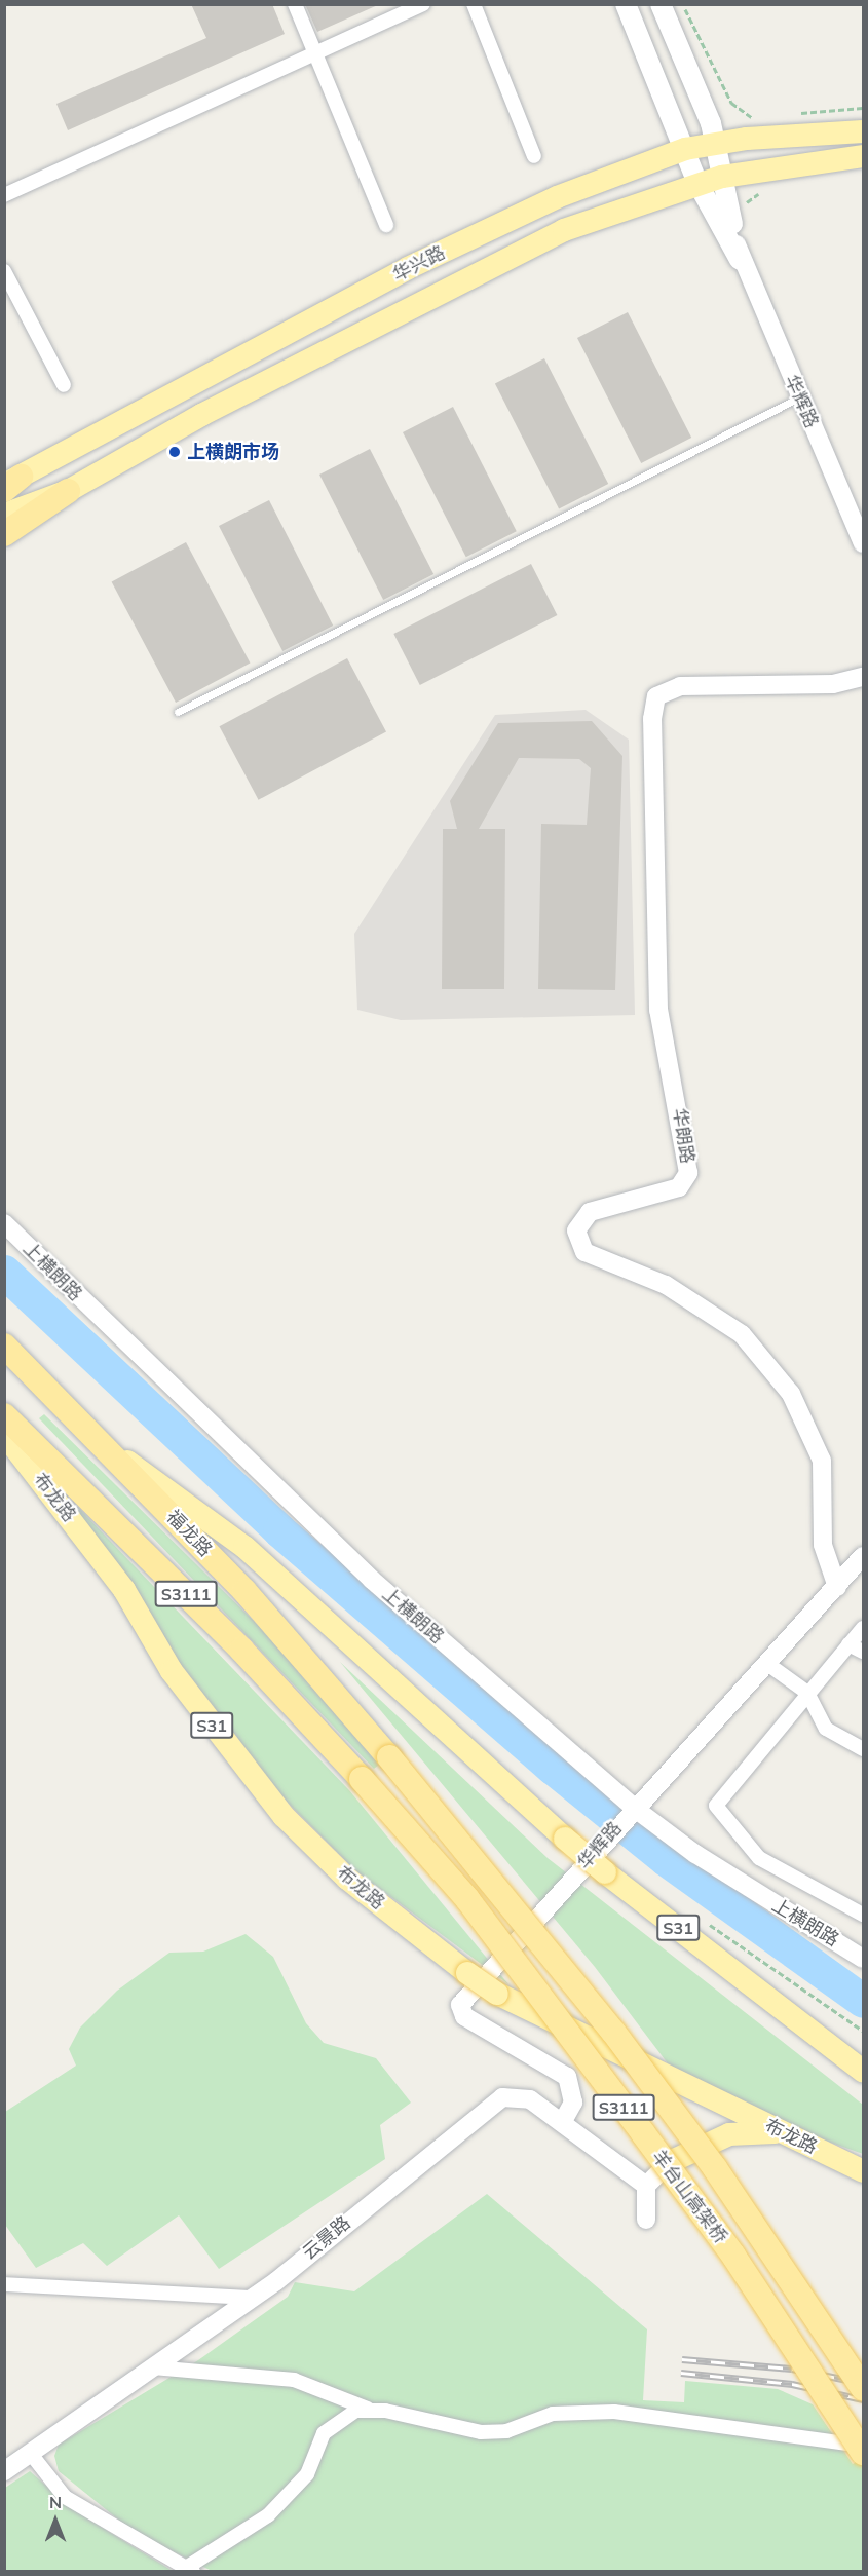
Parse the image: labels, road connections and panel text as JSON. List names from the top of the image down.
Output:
{
  "streets": {
    "highway": [
      "福龙路",
      "S3111",
      "S31",
      "羊台山高架桥"
    ],
    "main road": ["华兴路", "华辉路", "布龙路"],
    "street": ["华朗路", "上横朗路", "云景路"]
  },
  "crossings": [
    ["华兴路", "华辉路"],
    ["华辉路", "华朗路"],
    ["华辉路", "上横朗路"],
    ["华辉路", "云景路"],
    ["福龙路", "S31"],
    ["福龙路", "羊台山高架桥"]
  ],
  "places": ["上横朗市场"],
  "north": "top"
}
